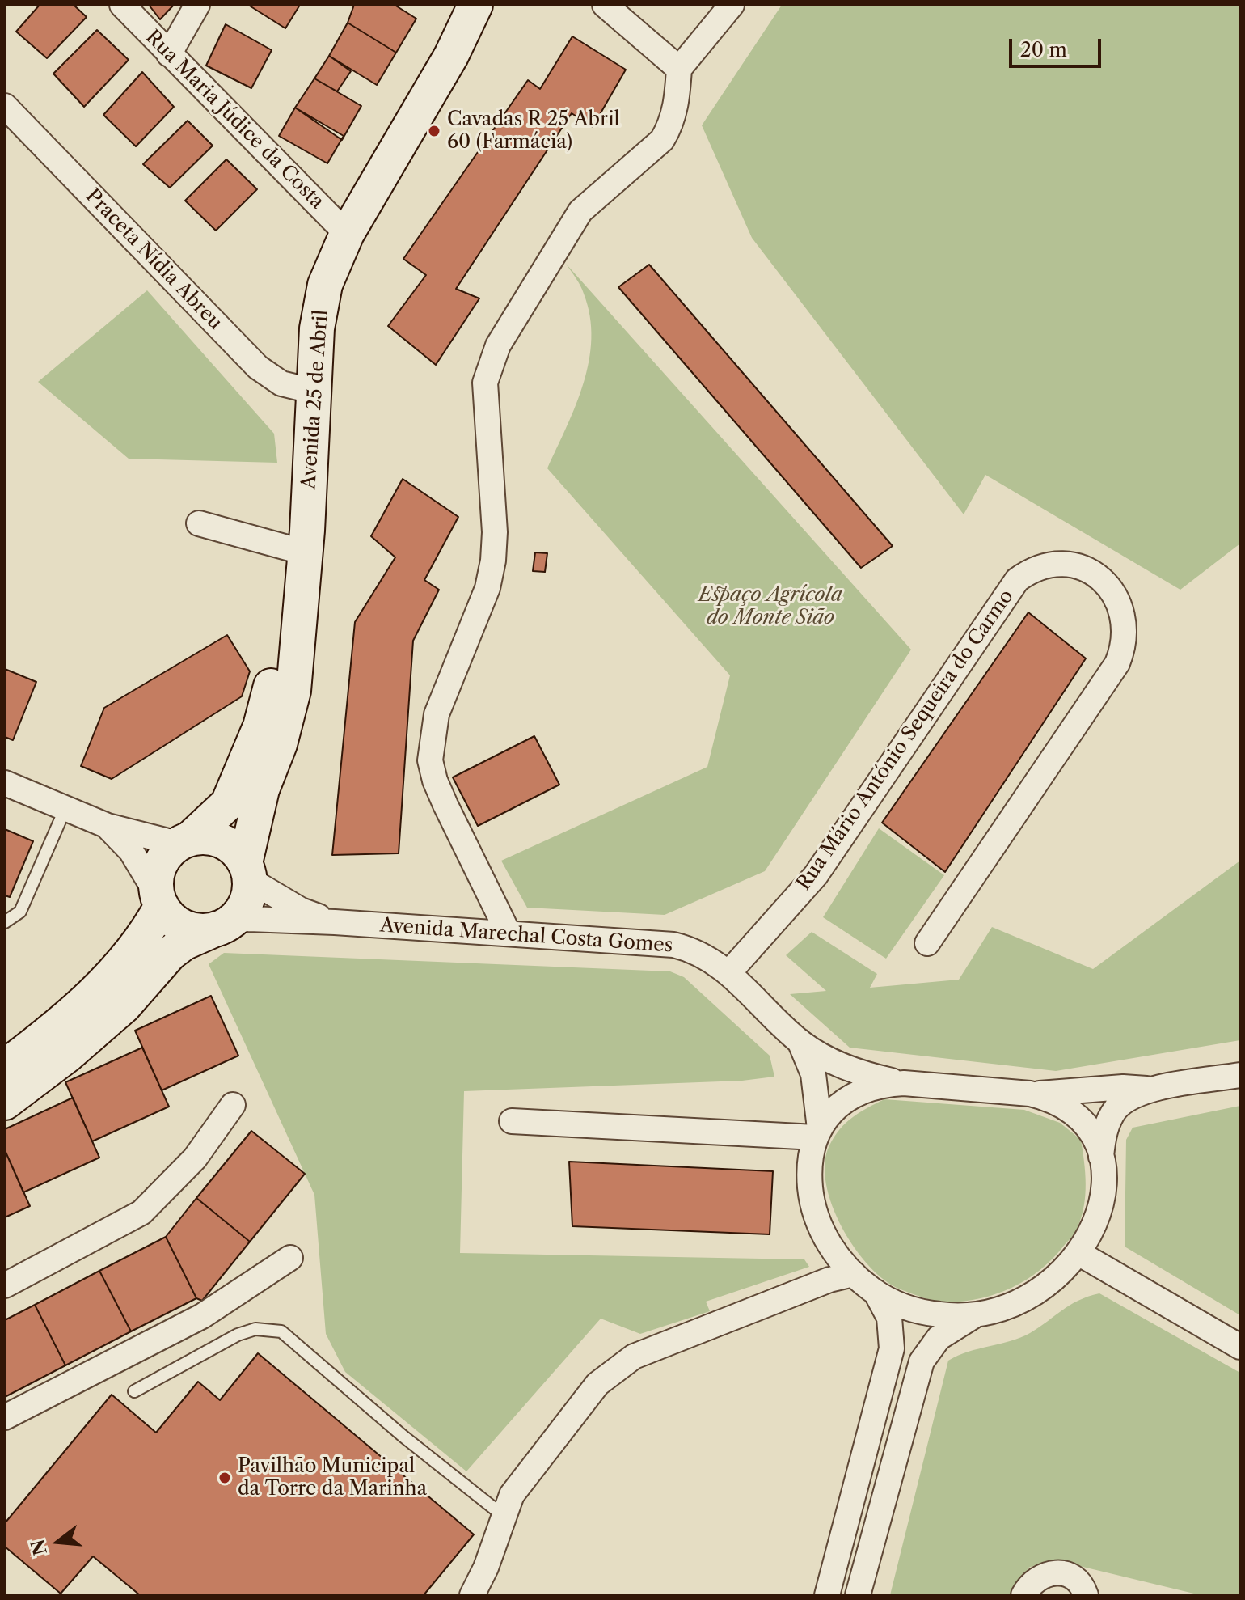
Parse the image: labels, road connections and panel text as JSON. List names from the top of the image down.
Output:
{
  "streets": {
    "main road": ["Avenida 25 de Abril"],
    "street": [
      "Rua Maria Júdice da Costa",
      "Praceta Nídia Abreu",
      "Rua Mário António Sequeira do Carmo",
      "Avenida Marechal Costa Gomes"
    ]
  },
  "crossings": [
    ["Rua Maria Júdice da Costa", "Avenida 25 de Abril"],
    ["Praceta Nídia Abreu", "Avenida 25 de Abril"],
    ["Avenida 25 de Abril", "Avenida Marechal Costa Gomes"],
    ["Rua Mário António Sequeira do Carmo", "Avenida Marechal Costa Gomes"]
  ],
  "parks": ["Espaço Agrícola do Monte Sião"],
  "places": ["Cavadas R 25 Abril 60 (Farmácia)", "Pavilhão Municipal da Torre da Marinha"],
  "scale_bar": "20 m",
  "north": "left"
}
